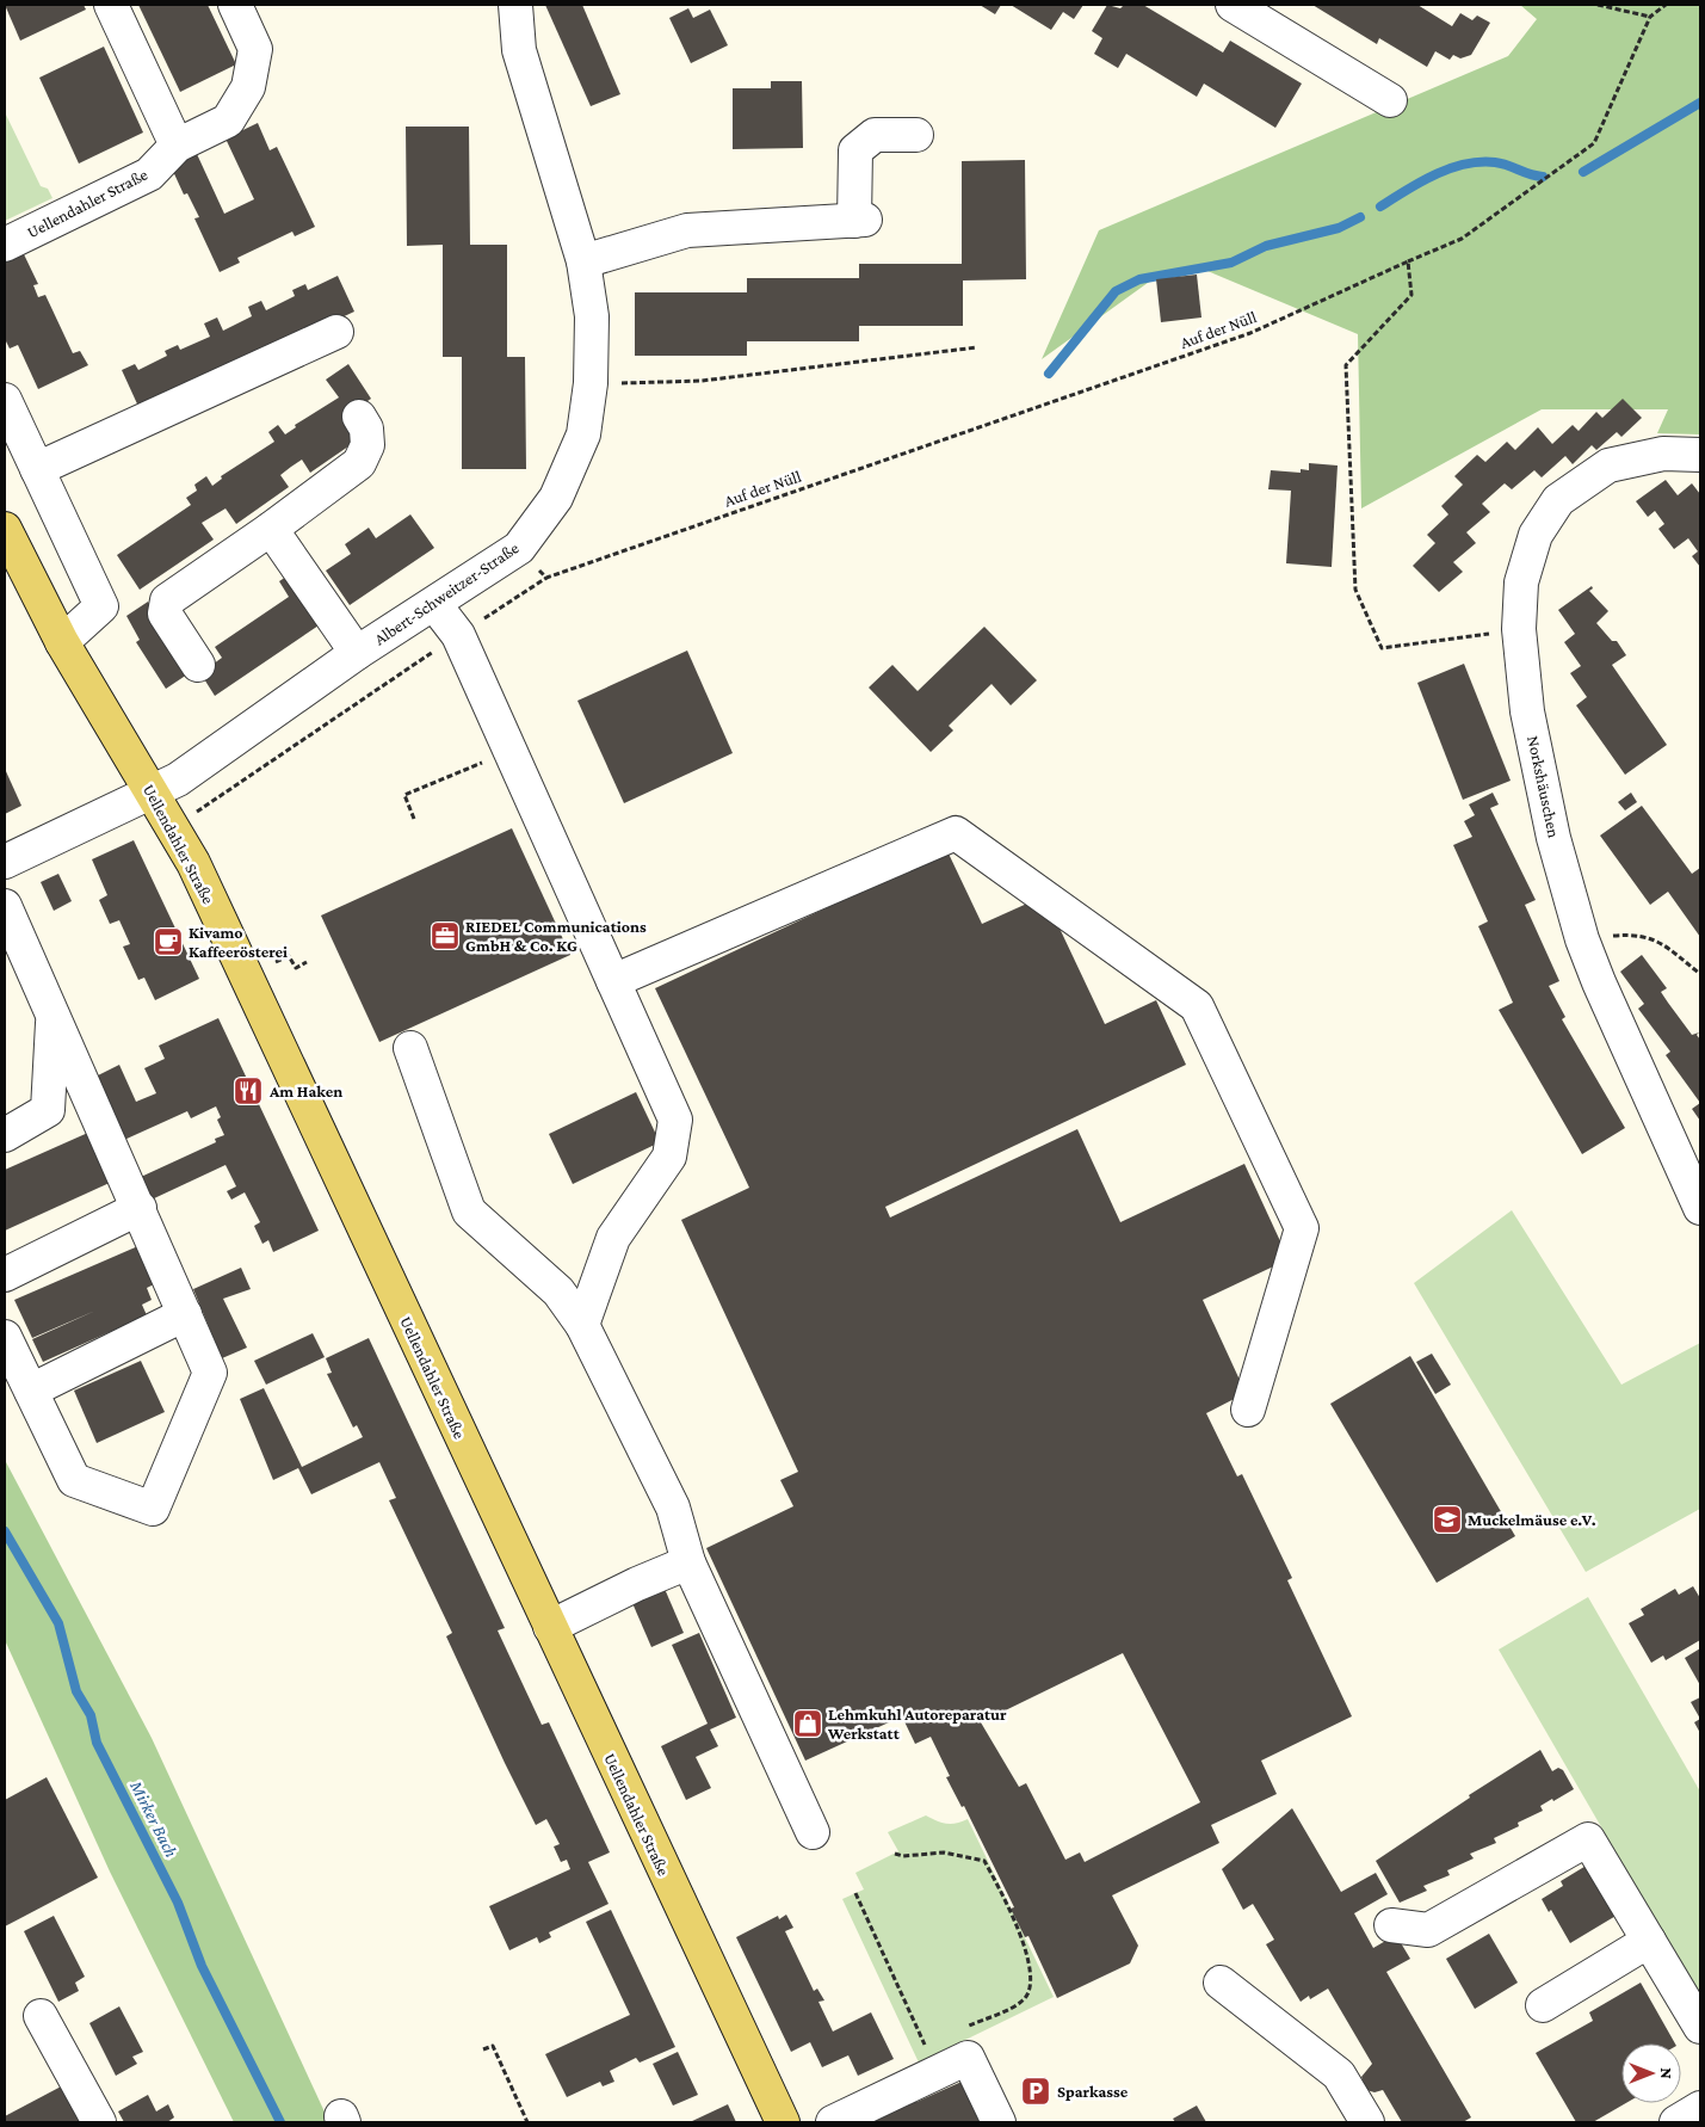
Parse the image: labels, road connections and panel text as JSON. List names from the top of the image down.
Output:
{
  "streets": {
    "main road": ["Uellendahler Straße"],
    "street": ["Albert-Schweitzer-Straße", "Norkshäuschen"],
    "path": ["Auf der Nüll"]
  },
  "crossings": [
    ["Uellendahler Straße", "Auf der Nüll"],
    ["Uellendahler Straße", "Albert-Schweitzer-Straße"]
  ],
  "water": ["Mirker Bach"],
  "places": {
    "office": ["RIEDEL Communications GmbH & Co. KG"],
    "cafe": ["Kivamo Kaffeerösterei"],
    "restaurant": ["Am Haken"],
    "school or university": ["Muckelmäuse e.V."],
    "shop": ["Lehmkuhl Autoreparatur Werkstatt"],
    "parking": ["Sparkasse"]
  },
  "north": "right"
}
